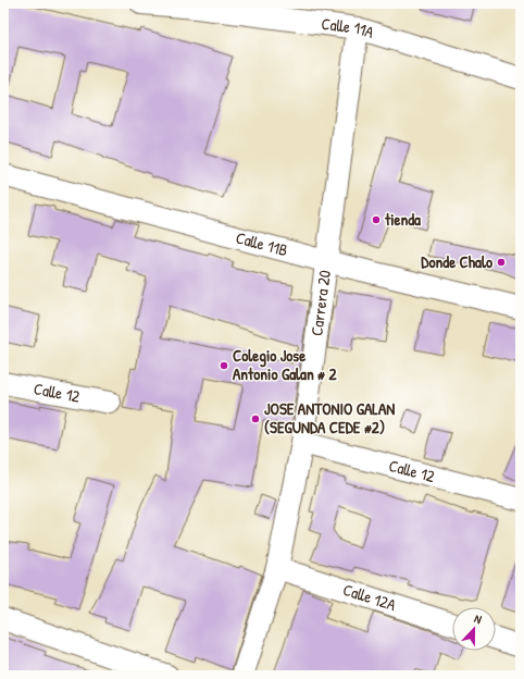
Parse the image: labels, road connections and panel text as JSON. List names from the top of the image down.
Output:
{
  "streets": {
    "street": [
      "Calle 11A",
      "Calle 11B",
      "Carrera 20",
      "Calle 12",
      "Calle 12A"
    ]
  },
  "crossings": [
    ["Calle 11A", "Carrera 20"],
    ["Calle 11B", "Carrera 20"],
    ["Carrera 20", "Calle 12"],
    ["Carrera 20", "Calle 12A"]
  ],
  "places": [
    "tienda",
    "Donde Chalo",
    "Colegio Jose Antonio Galan # 2",
    "JOSE ANTONIO GALAN (SEGUNDA CEDE #2)"
  ],
  "north": "top"
}
